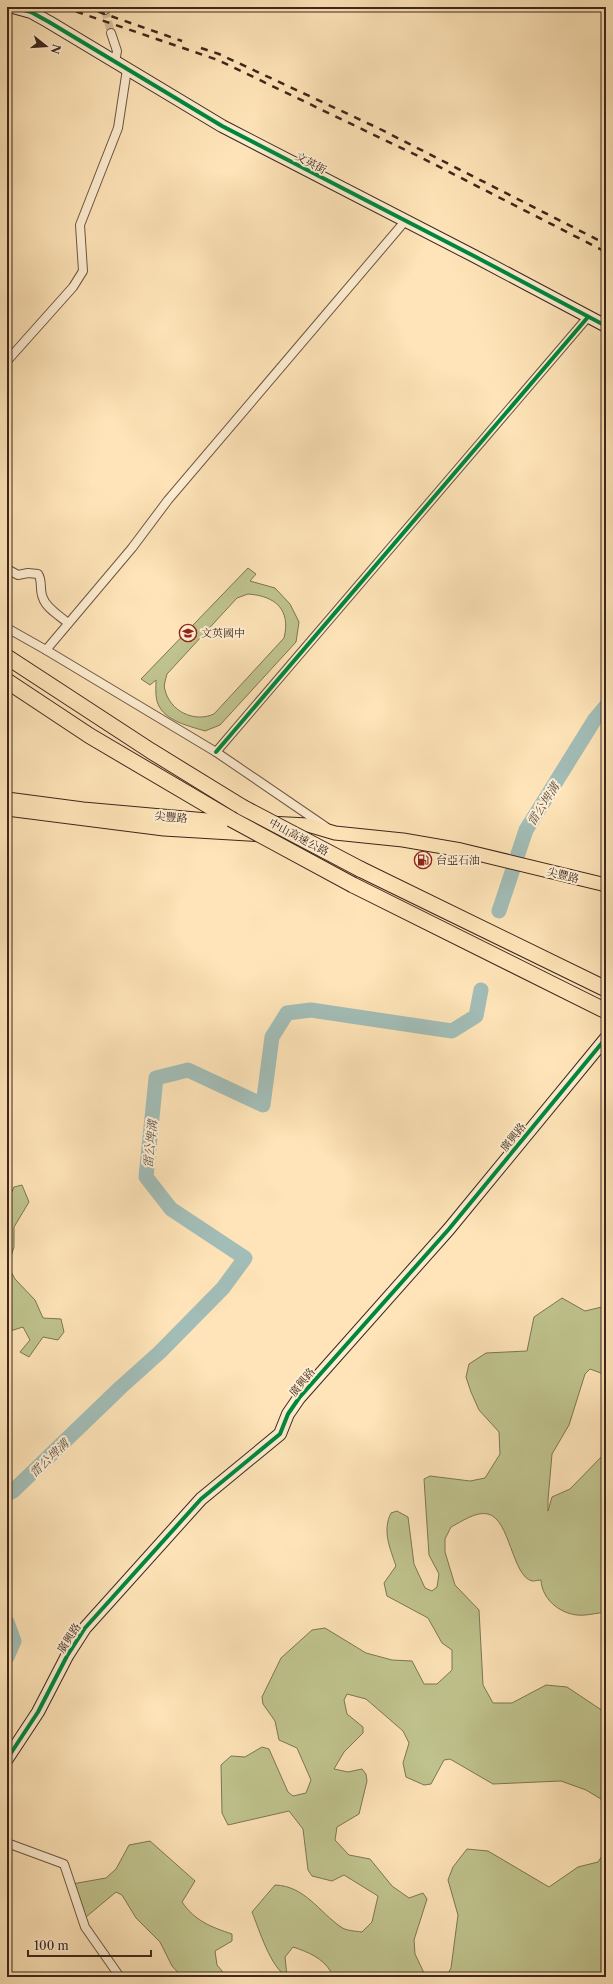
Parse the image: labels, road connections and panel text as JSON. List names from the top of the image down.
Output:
{
  "streets": {
    "highway": ["中山高速公路"],
    "main road": ["尖豐路"],
    "street": ["文英街", "廣興路"]
  },
  "water": ["雷公埤溝"],
  "places": {
    "school or university": ["文英國中"],
    "fuel station": ["台亞石油"]
  },
  "scale_bar": "100 m",
  "north": "right"
}
